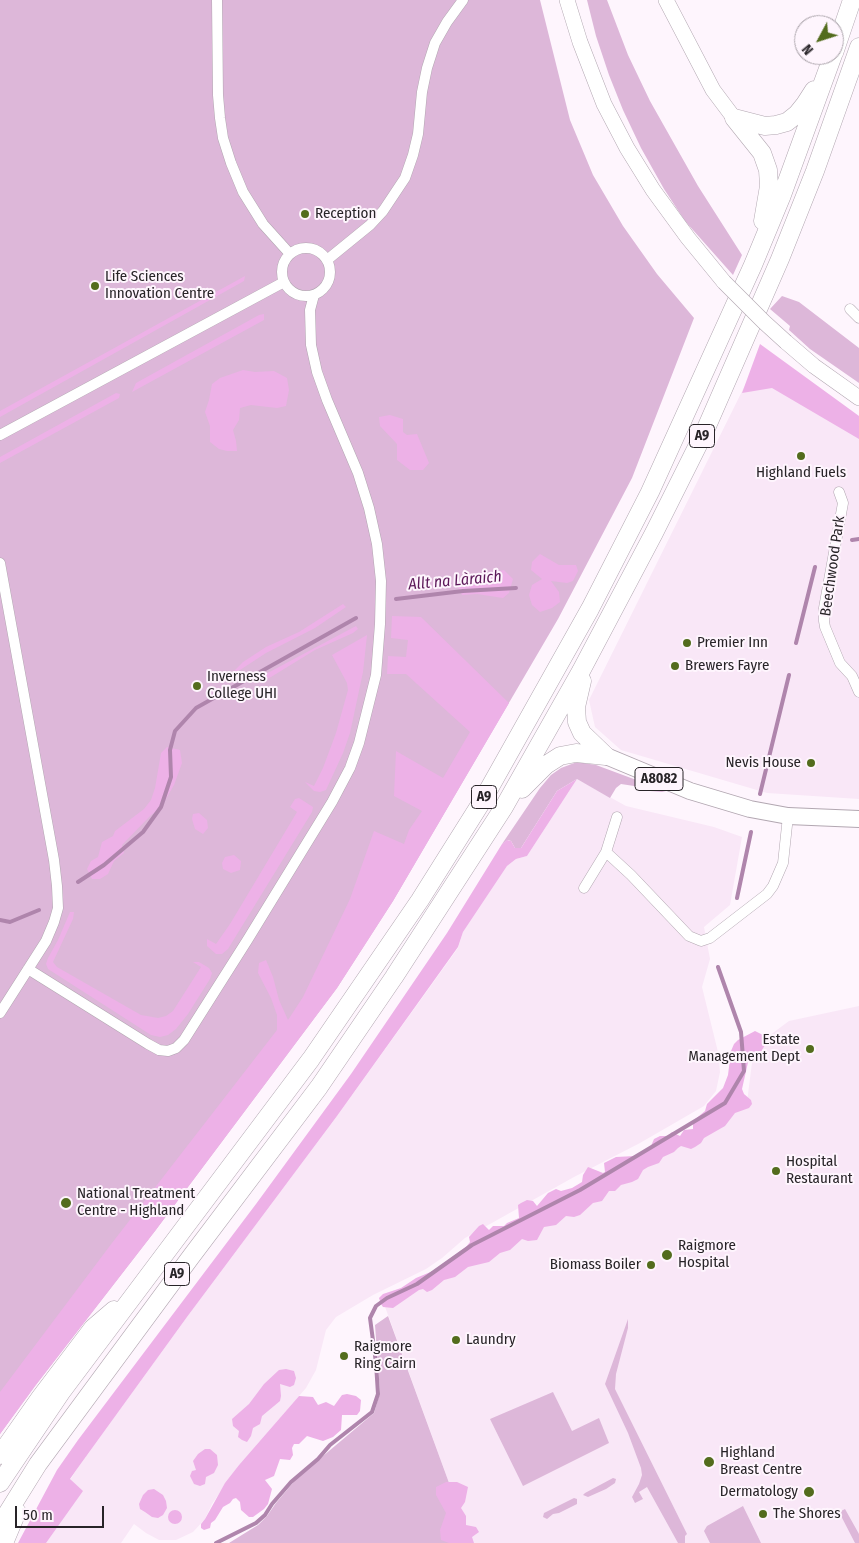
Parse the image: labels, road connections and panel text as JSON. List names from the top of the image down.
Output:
{
  "streets": {
    "highway": ["A9"],
    "main road": ["A8082"],
    "street": ["Beechwood Park"]
  },
  "crossings": [
    ["A9", "A8082"]
  ],
  "water": ["Allt na Làraich"],
  "places": [
    "Reception",
    "Life Sciences Innovation Centre",
    "Highland Fuels",
    "Premier Inn",
    "Brewers Fayre",
    "Inverness College UHI",
    "Nevis House",
    "Estate Management Dept",
    "Hospital Restaurant",
    "National Treatment Centre - Highland",
    "Raigmore Hospital",
    "Biomass Boiler",
    "Laundry",
    "Raigmore Ring Cairn",
    "Highland Breast Centre",
    "Dermatology",
    "The Shores"
  ],
  "scale_bar": "50 m",
  "north": "bottom left"
}
